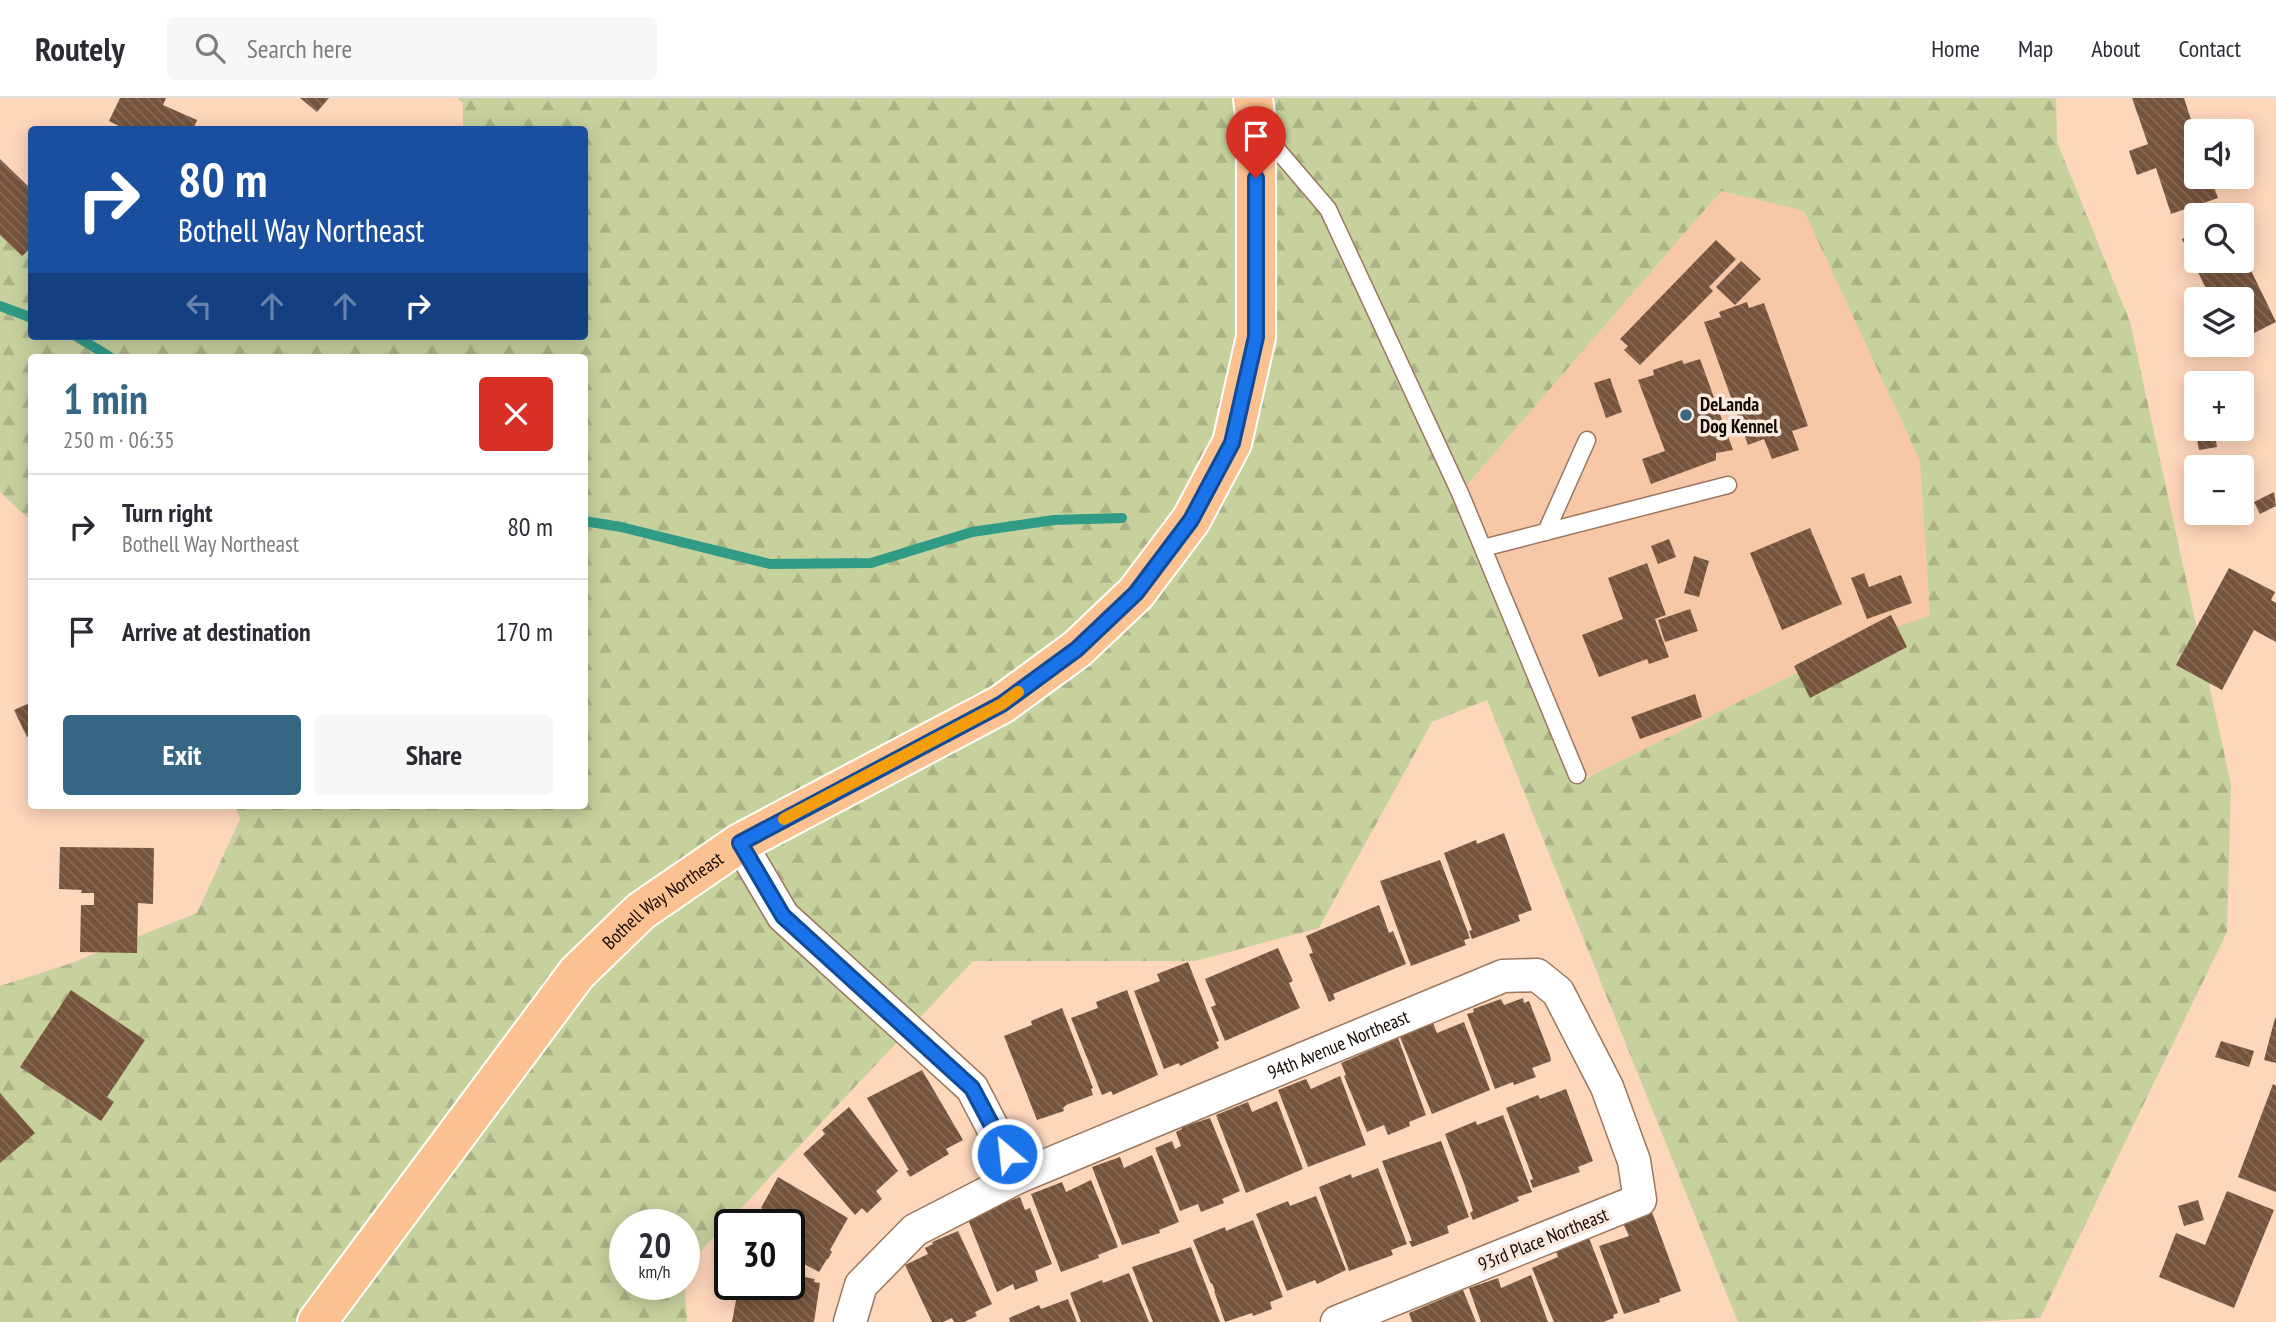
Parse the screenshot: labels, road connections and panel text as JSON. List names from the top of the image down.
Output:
{
  "streets": {
    "main road": ["Bothell Way Northeast"],
    "street": ["94th Avenue Northeast", "93rd Place Northeast"]
  },
  "crossings": [
    ["94th Avenue Northeast", "93rd Place Northeast"]
  ],
  "places": ["DeLanda Dog Kennel"],
  "page": {
    "header": "Routely",
    "search": "Search here",
    "nav": [
      "Home",
      "Map",
      "About",
      "Contact"
    ],
    "map_buttons": ["+", "−"],
    "turn": ["80 m", "Bothell Way Northeast"],
    "heading": ["1 min", "250 m · 06:35"],
    "list": [
      {
        "name": "Turn right",
        "note": "Bothell Way Northeast",
        "value": "80 m"
      },
      {
        "name": "Arrive at destination",
        "value": "170 m"
      }
    ],
    "buttons": ["Exit", "Share"],
    "speed": "20 km/h",
    "limit": "30"
  }
}
